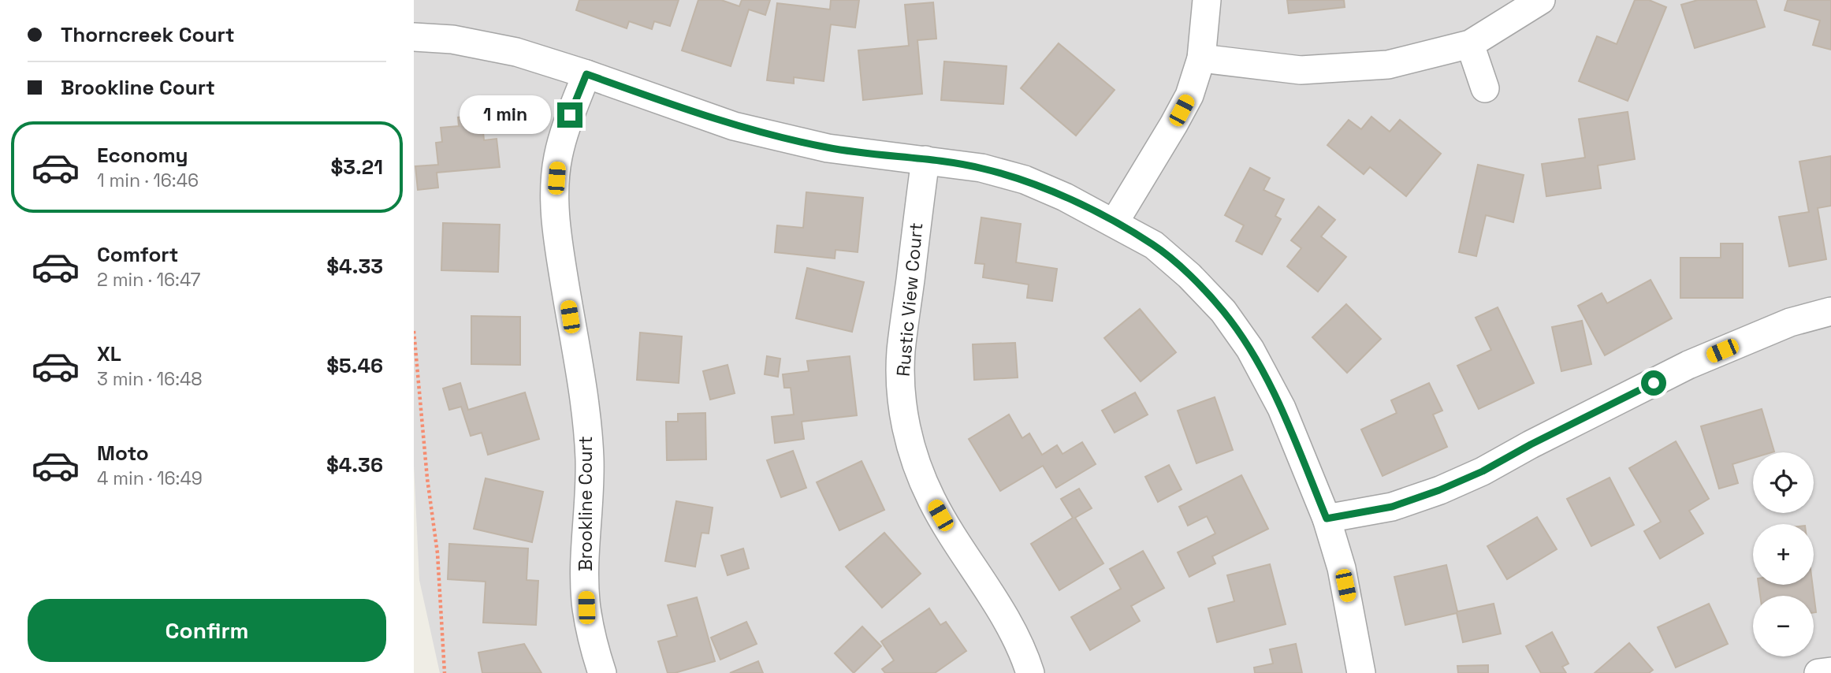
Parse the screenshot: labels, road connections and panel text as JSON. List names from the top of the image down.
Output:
{
  "streets": {
    "street": ["Rustic View Court", "Brookline Court"]
  },
  "page": {
    "banner": ["Thorncreek Court", "Brookline Court"],
    "bubble": "1 min",
    "list": [
      {
        "name": "Economy",
        "note": "1 min · 16:46",
        "value": "$3.21"
      },
      {
        "name": "Comfort",
        "note": "2 min · 16:47",
        "value": "$4.33"
      },
      {
        "name": "XL",
        "note": "3 min · 16:48",
        "value": "$5.46"
      },
      {
        "name": "Moto",
        "note": "4 min · 16:49",
        "value": "$4.36"
      }
    ],
    "map_buttons": ["+", "−"],
    "buttons": "Confirm"
  }
}
